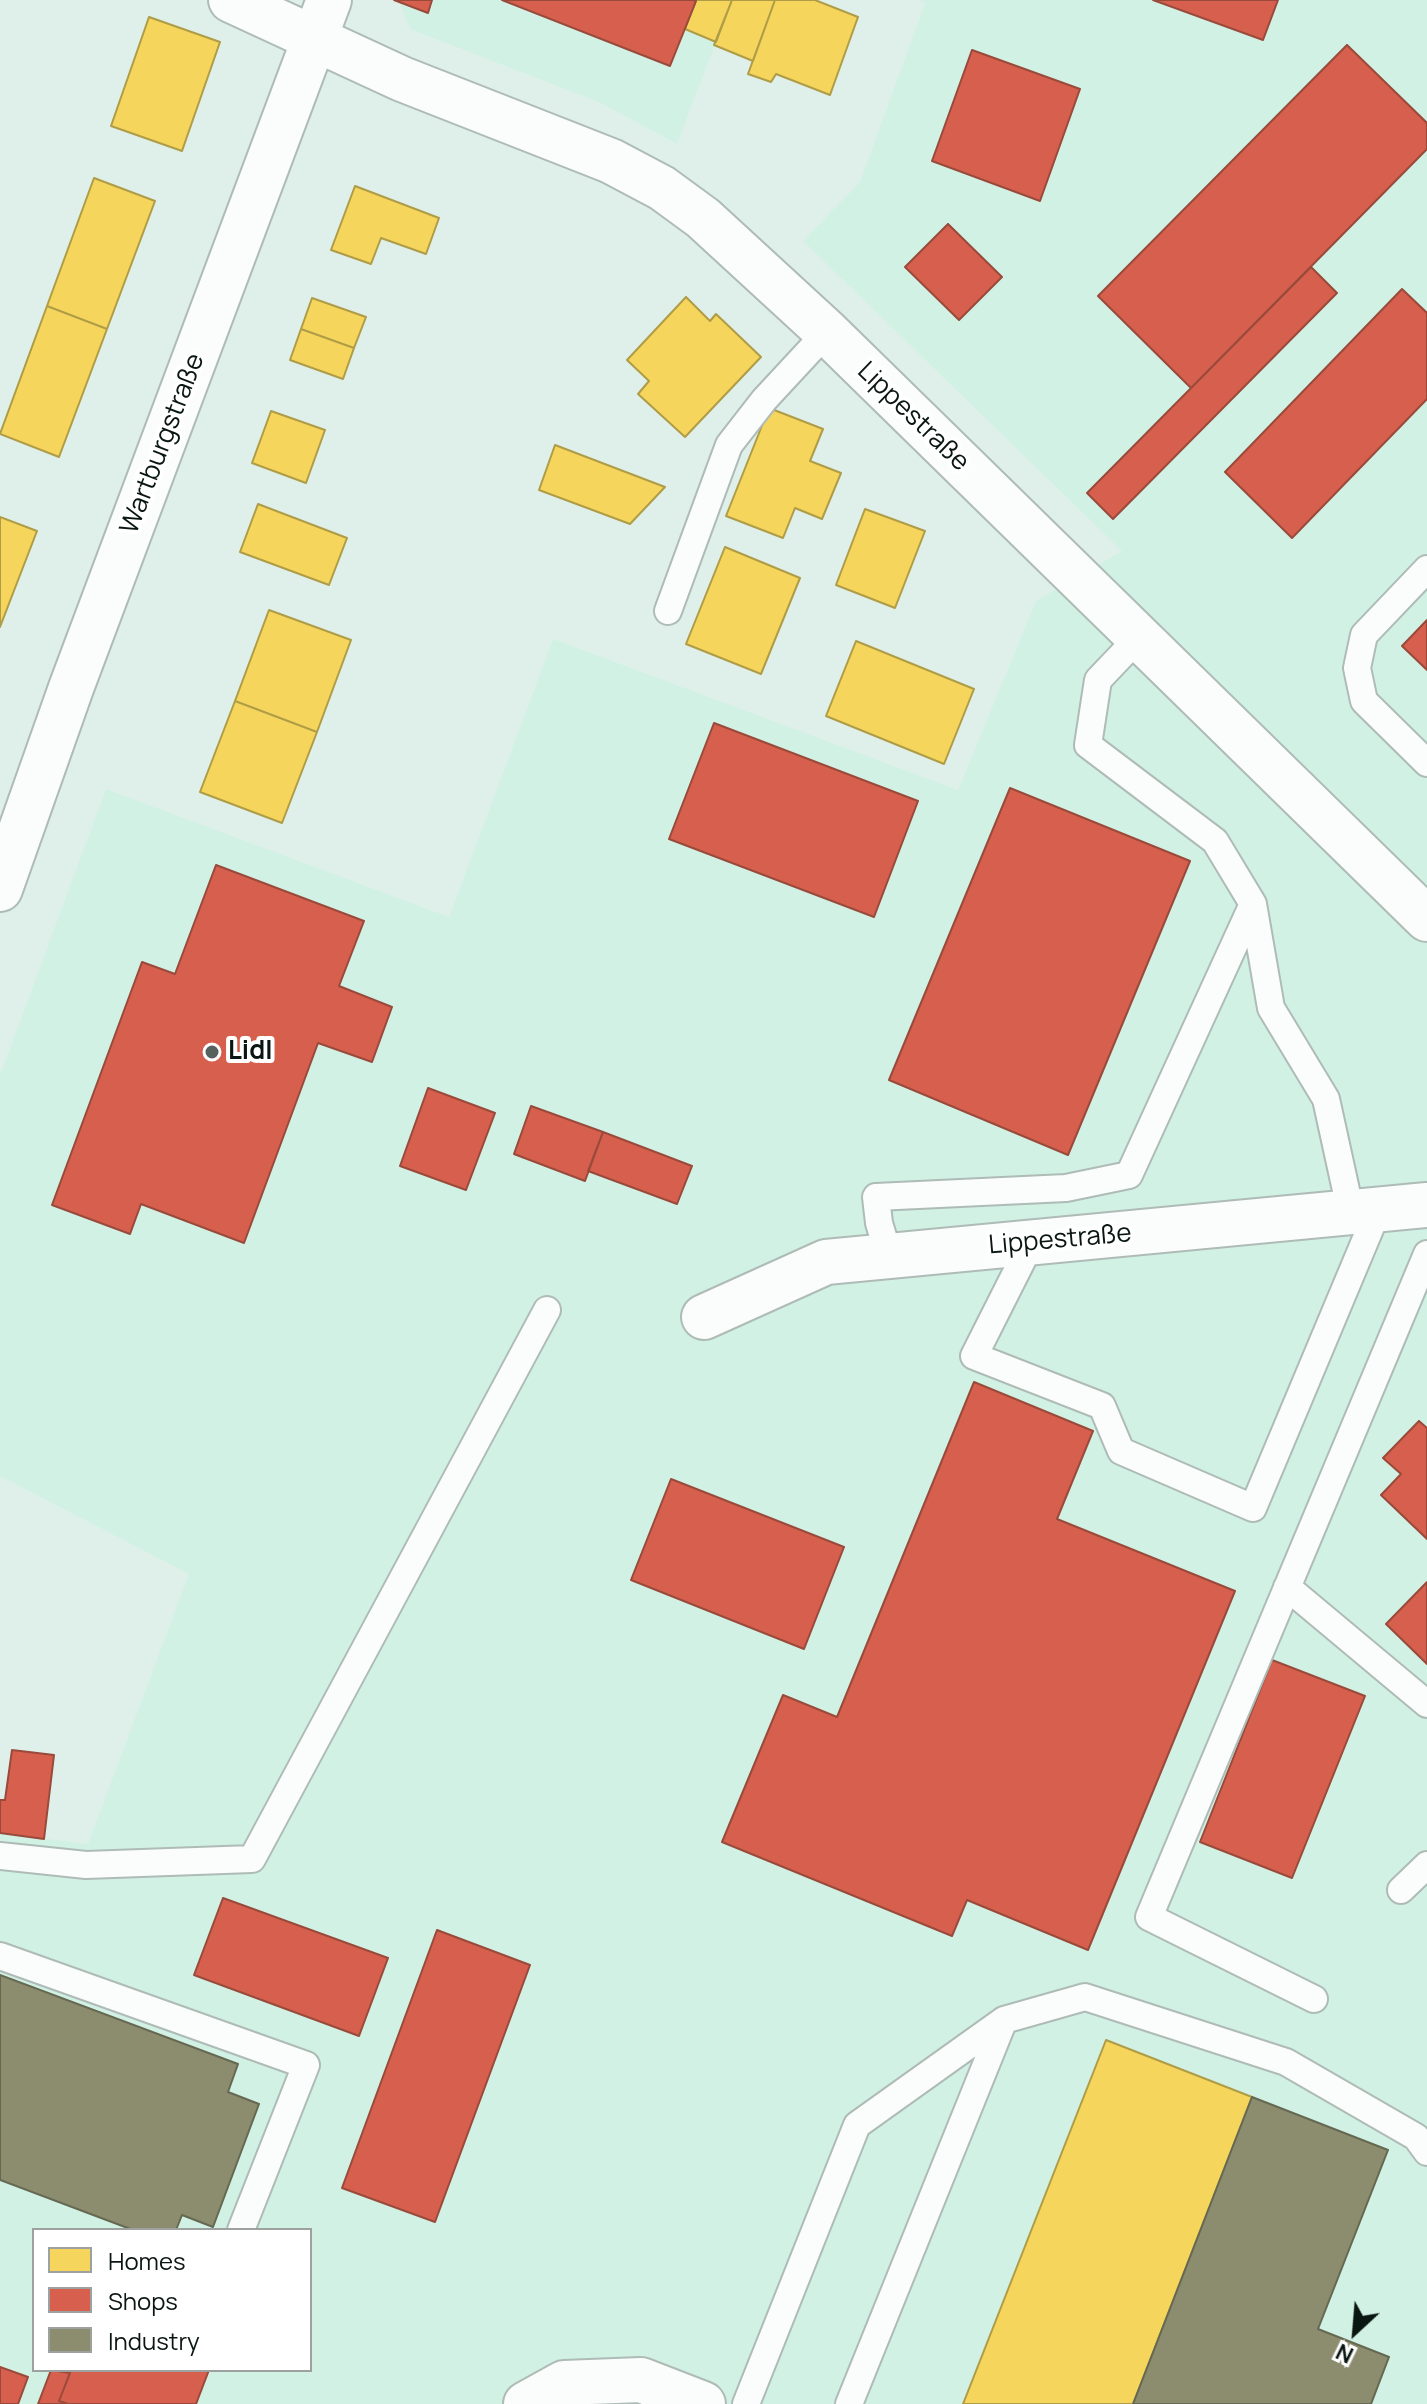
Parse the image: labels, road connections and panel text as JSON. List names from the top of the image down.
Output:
{
  "streets": {
    "street": ["Lippestraße", "Wartburgstraße"]
  },
  "crossings": [
    ["Lippestraße", "Wartburgstraße"]
  ],
  "places": ["Lidl"],
  "legend": ["Homes", "Shops", "Industry"],
  "north": "bottom left"
}
